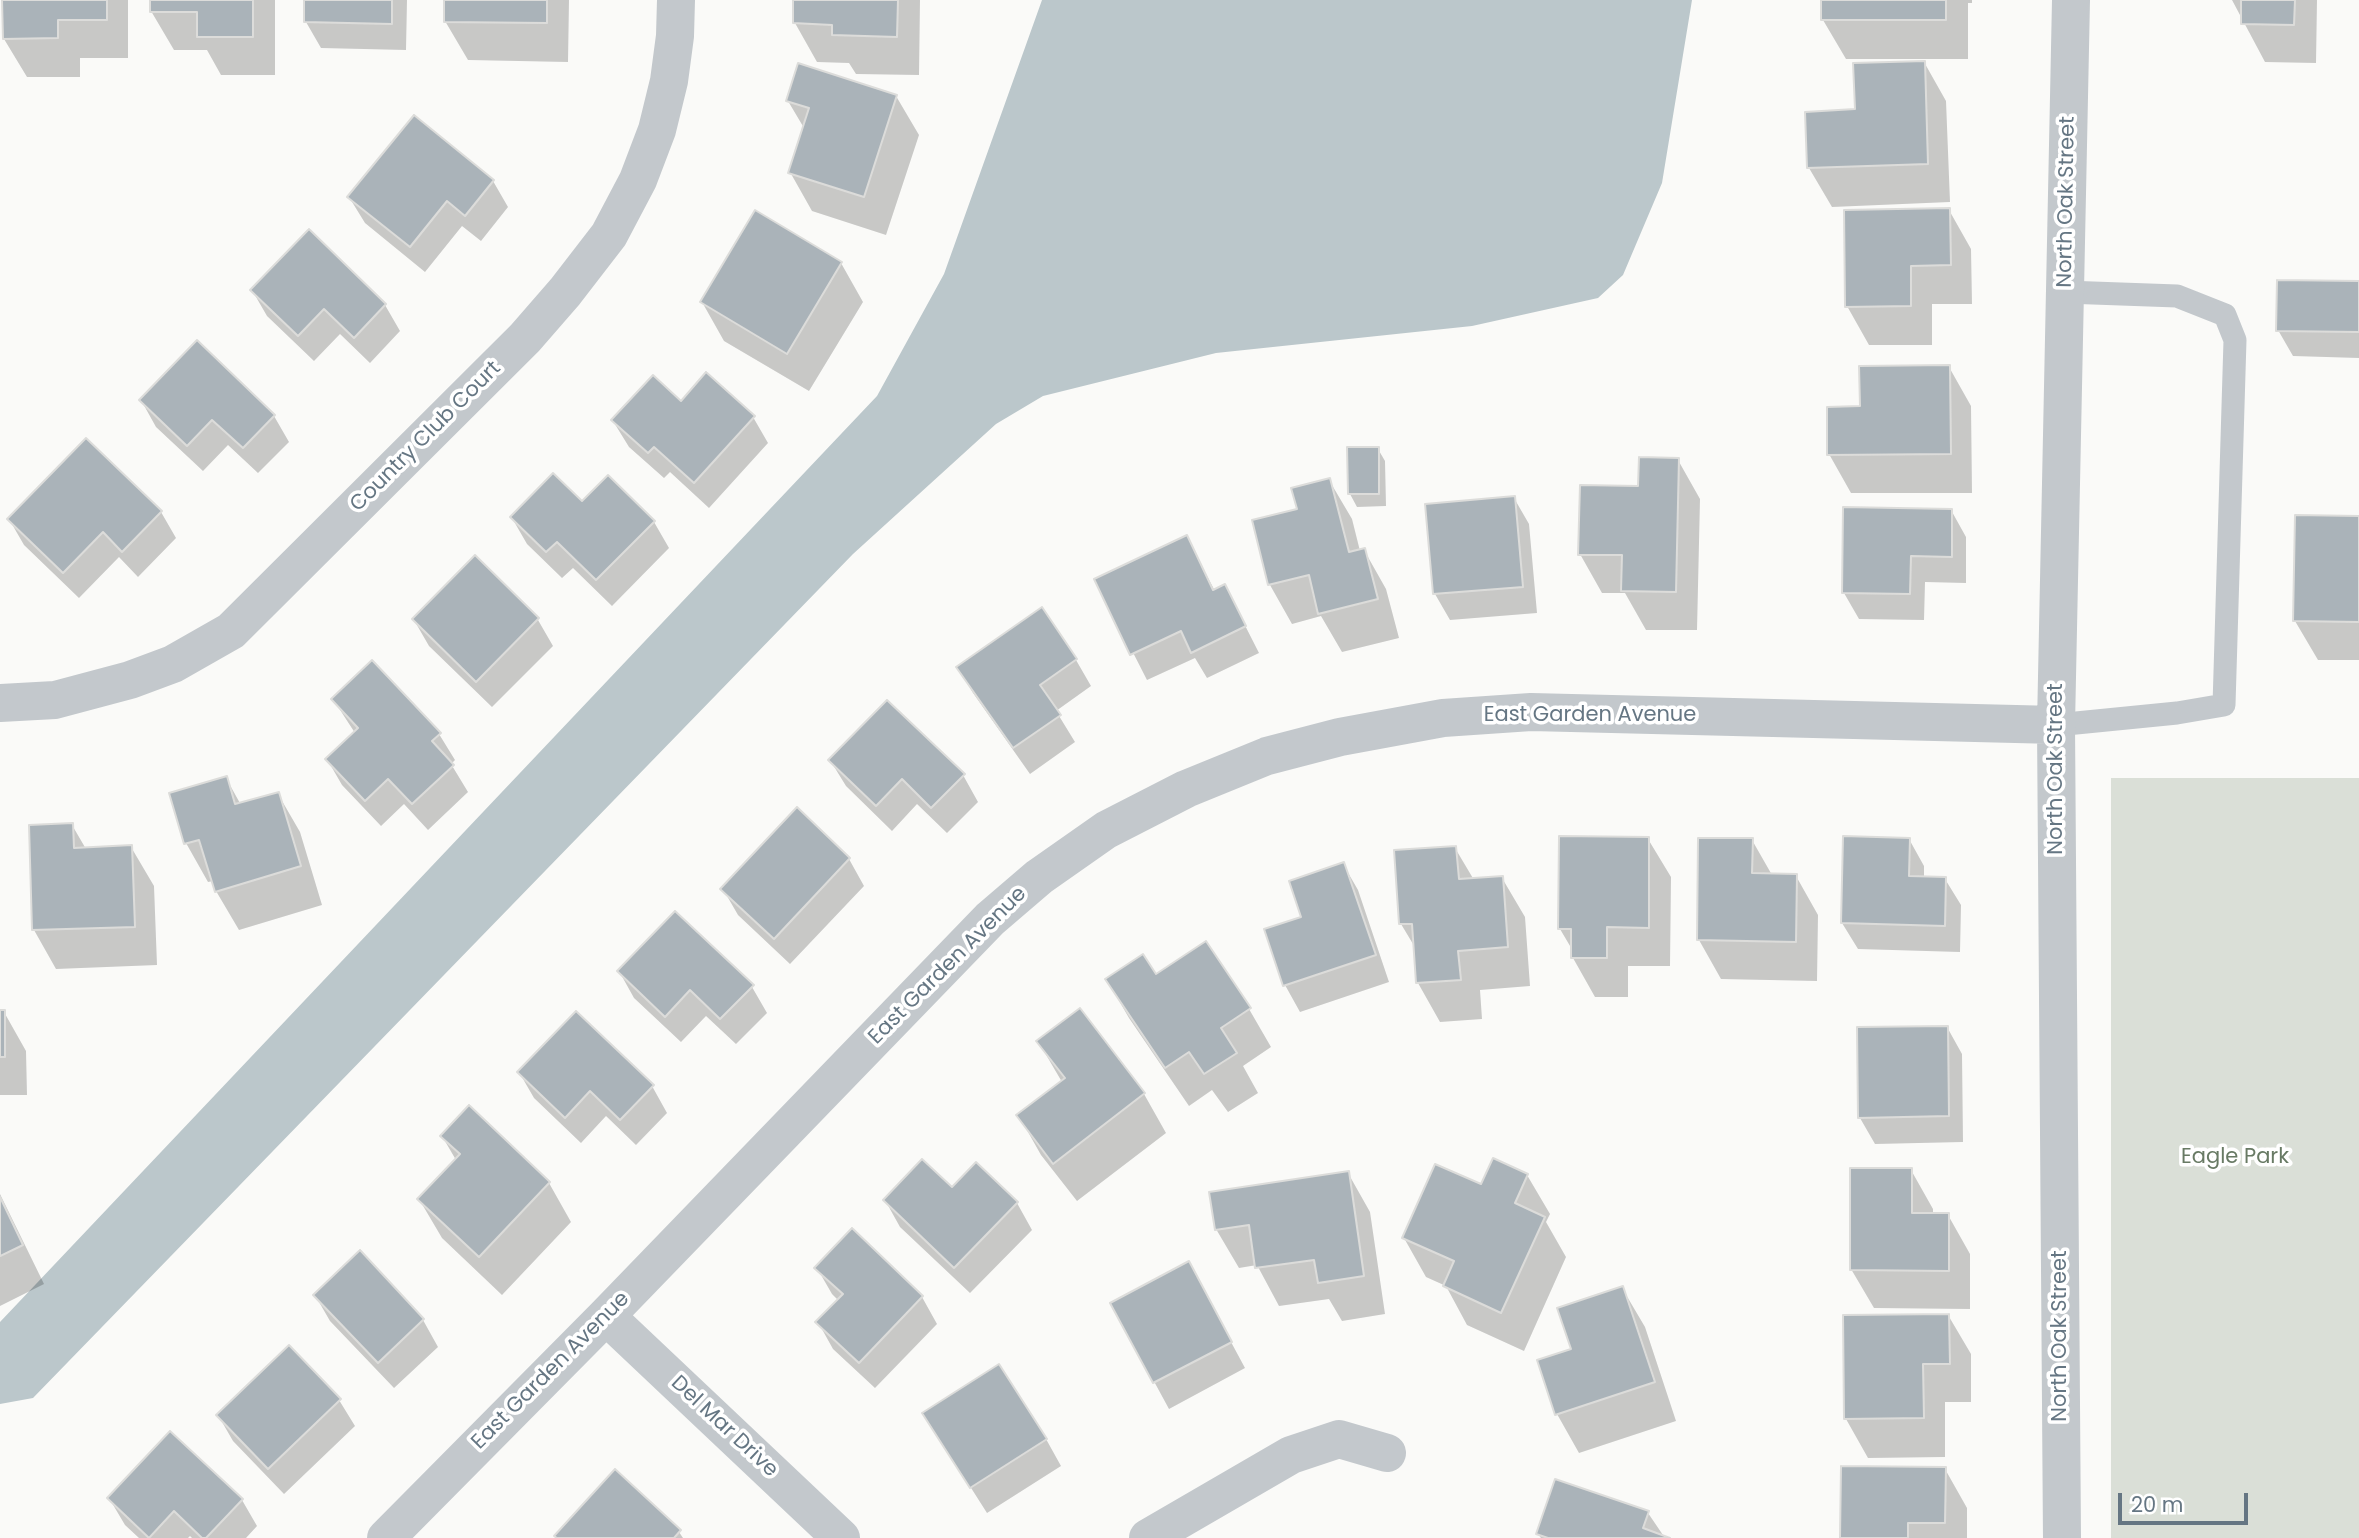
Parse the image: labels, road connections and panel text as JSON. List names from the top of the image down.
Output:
{
  "streets": {
    "street": [
      "North Oak Street",
      "Country Club Court",
      "East Garden Avenue",
      "Del Mar Drive"
    ]
  },
  "crossings": [
    ["North Oak Street", "East Garden Avenue"],
    ["East Garden Avenue", "Del Mar Drive"]
  ],
  "parks": ["Eagle Park"],
  "scale_bar": "20 m"
}
